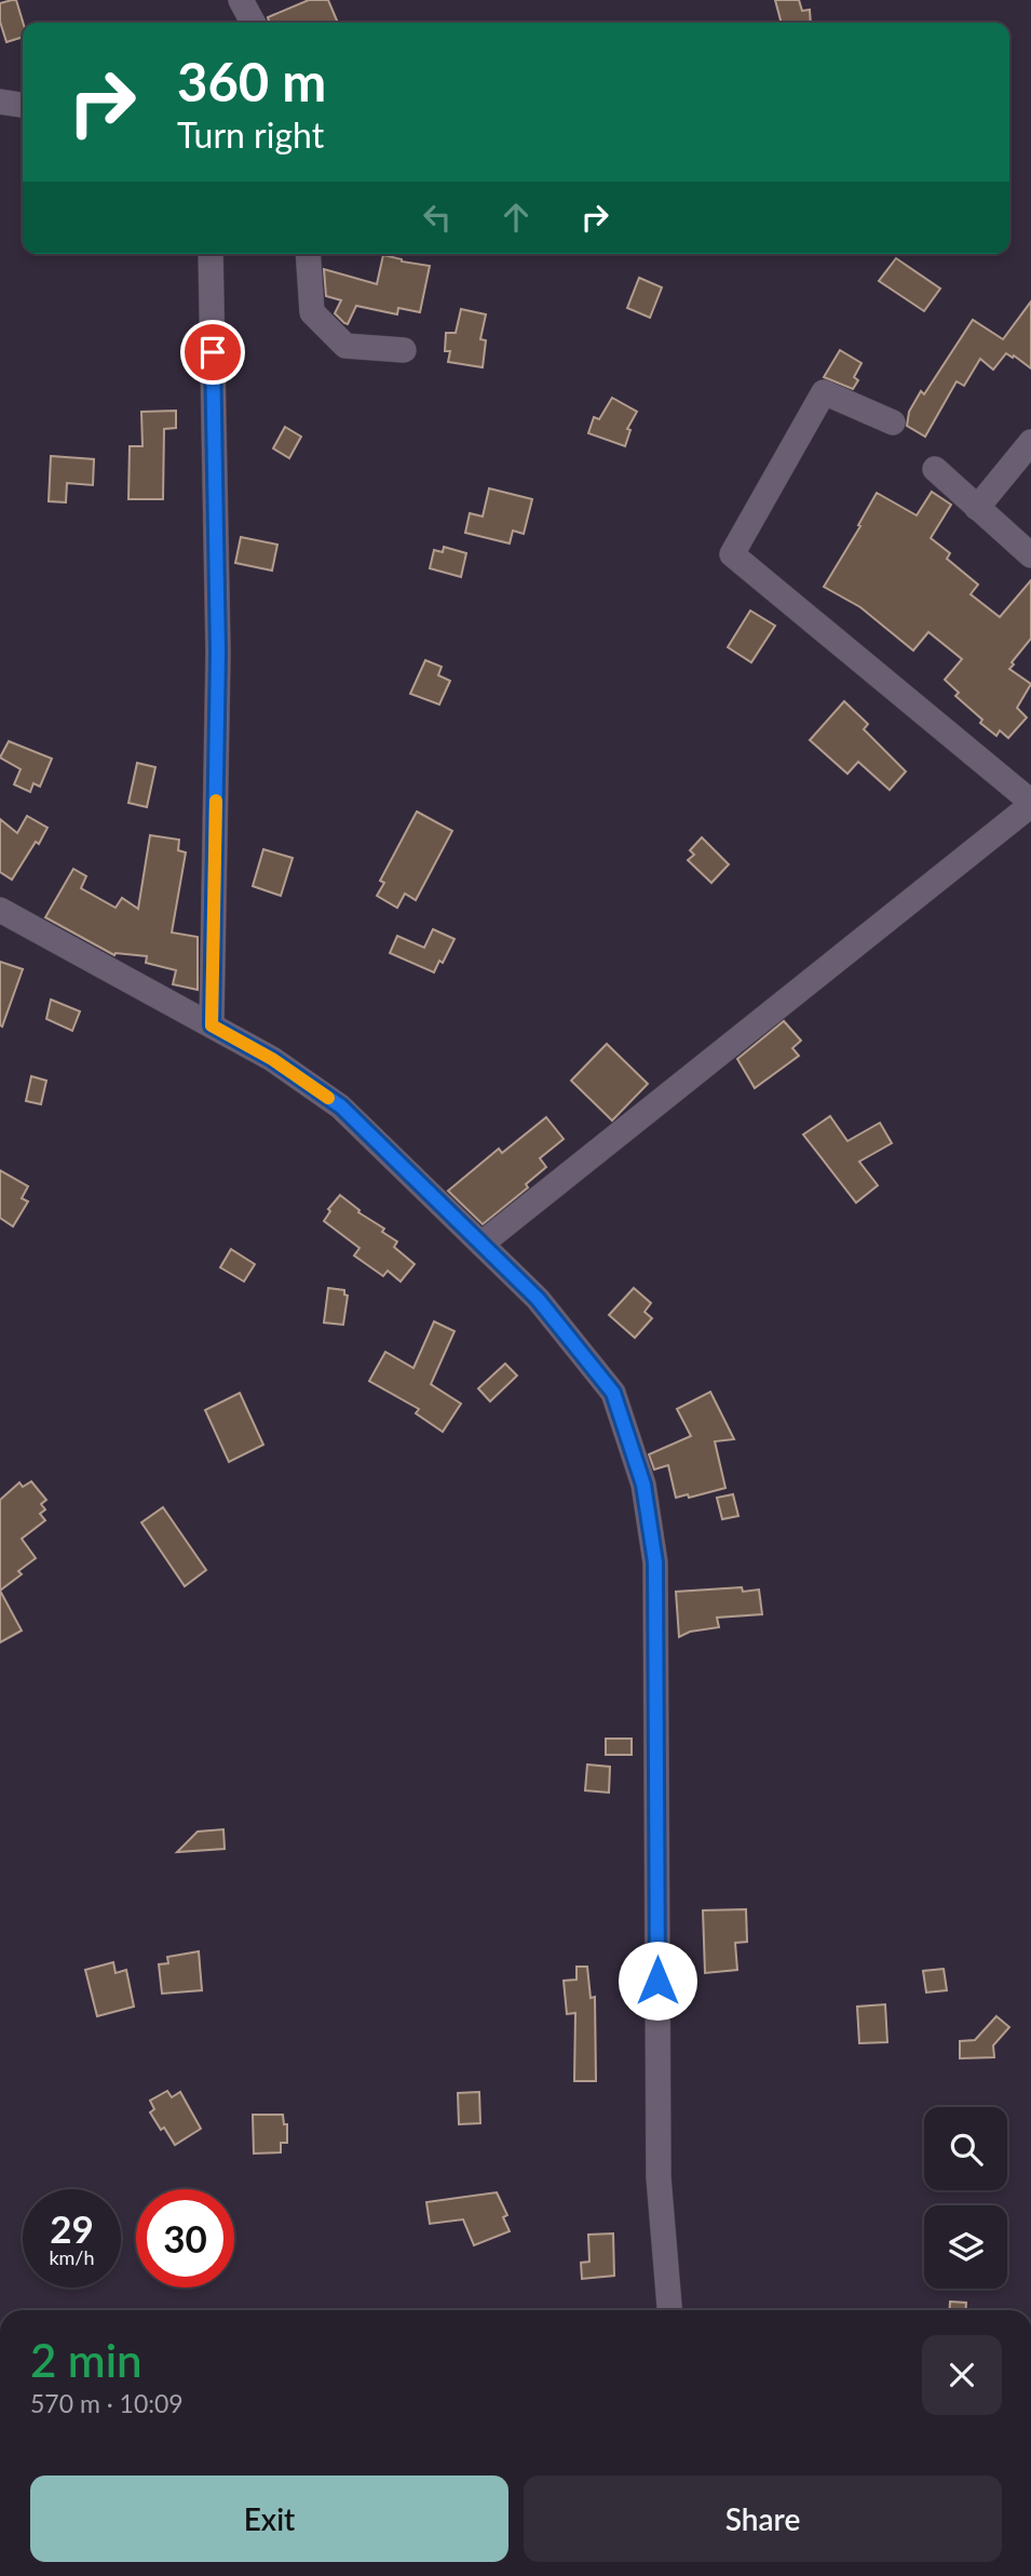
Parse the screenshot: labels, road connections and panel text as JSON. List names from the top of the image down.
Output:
{
  "page": {
    "turn": ["360 m", "Turn right"],
    "speed": "29 km/h",
    "limit": "30",
    "heading": ["2 min", "570 m · 10:09"],
    "buttons": ["Exit", "Share"]
  }
}
